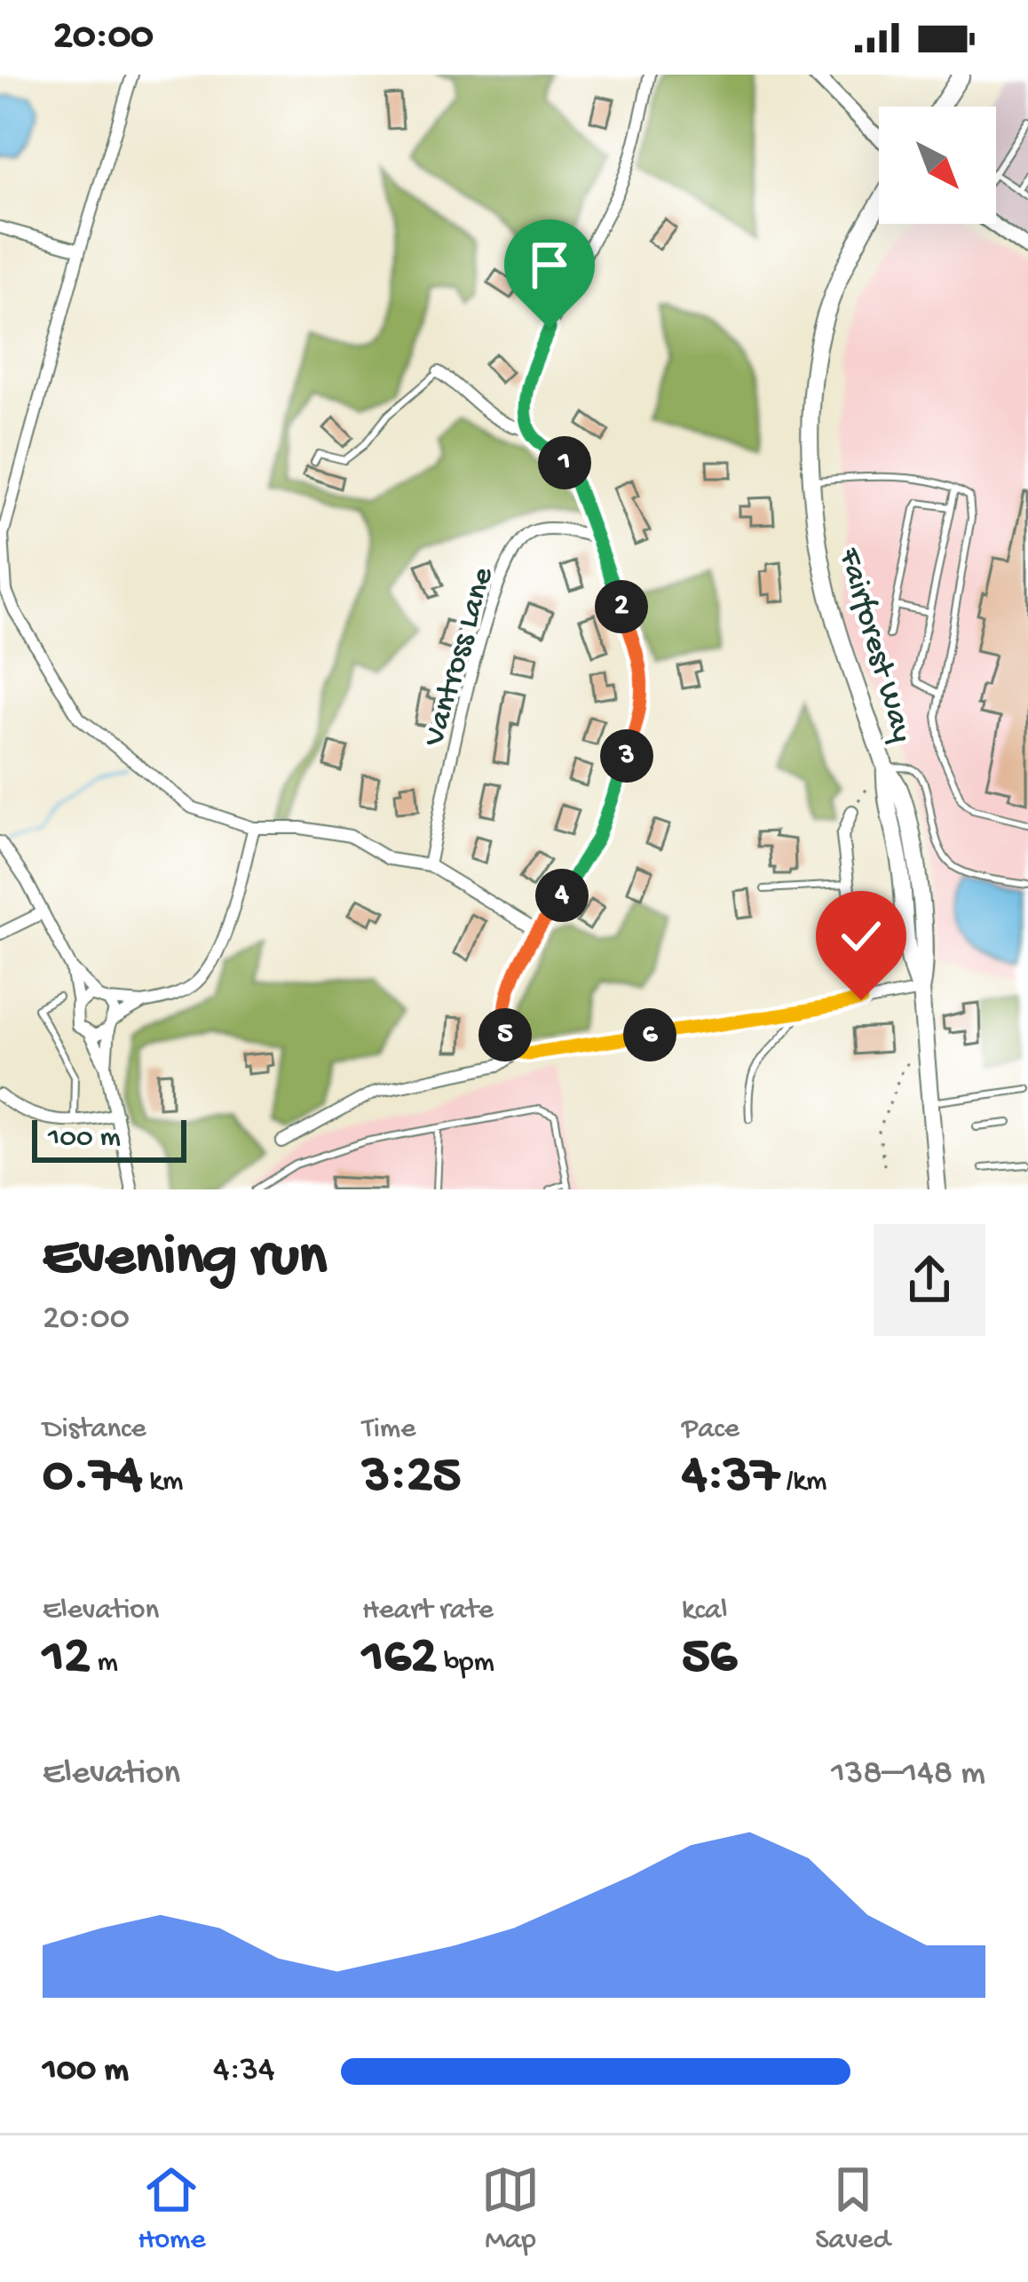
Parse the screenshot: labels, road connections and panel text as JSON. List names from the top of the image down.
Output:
{
  "streets": {
    "main road": ["Fairforest Way"],
    "street": ["Vantross Lane"]
  },
  "scale_bar": "100 m",
  "north": "bottom right",
  "page": {
    "status": "20:00",
    "pins": [
      "1",
      "2",
      "3",
      "4",
      "5",
      "6"
    ],
    "scale": "100 m",
    "heading": ["Evening run", "20:00"],
    "stats": [
      ["Distance", "0.74 km"],
      ["Time", "3:25"],
      ["Pace", "4:37 /km"],
      ["Elevation", "12 m"],
      ["Heart rate", "162 bpm"],
      ["kcal", "56"]
    ],
    "chart": ["Elevation", "138–148 m"],
    "list": [
      {
        "name": "100 m",
        "note": "4:34"
      }
    ],
    "tabs": ["Home", "Map", "Saved"]
  }
}
